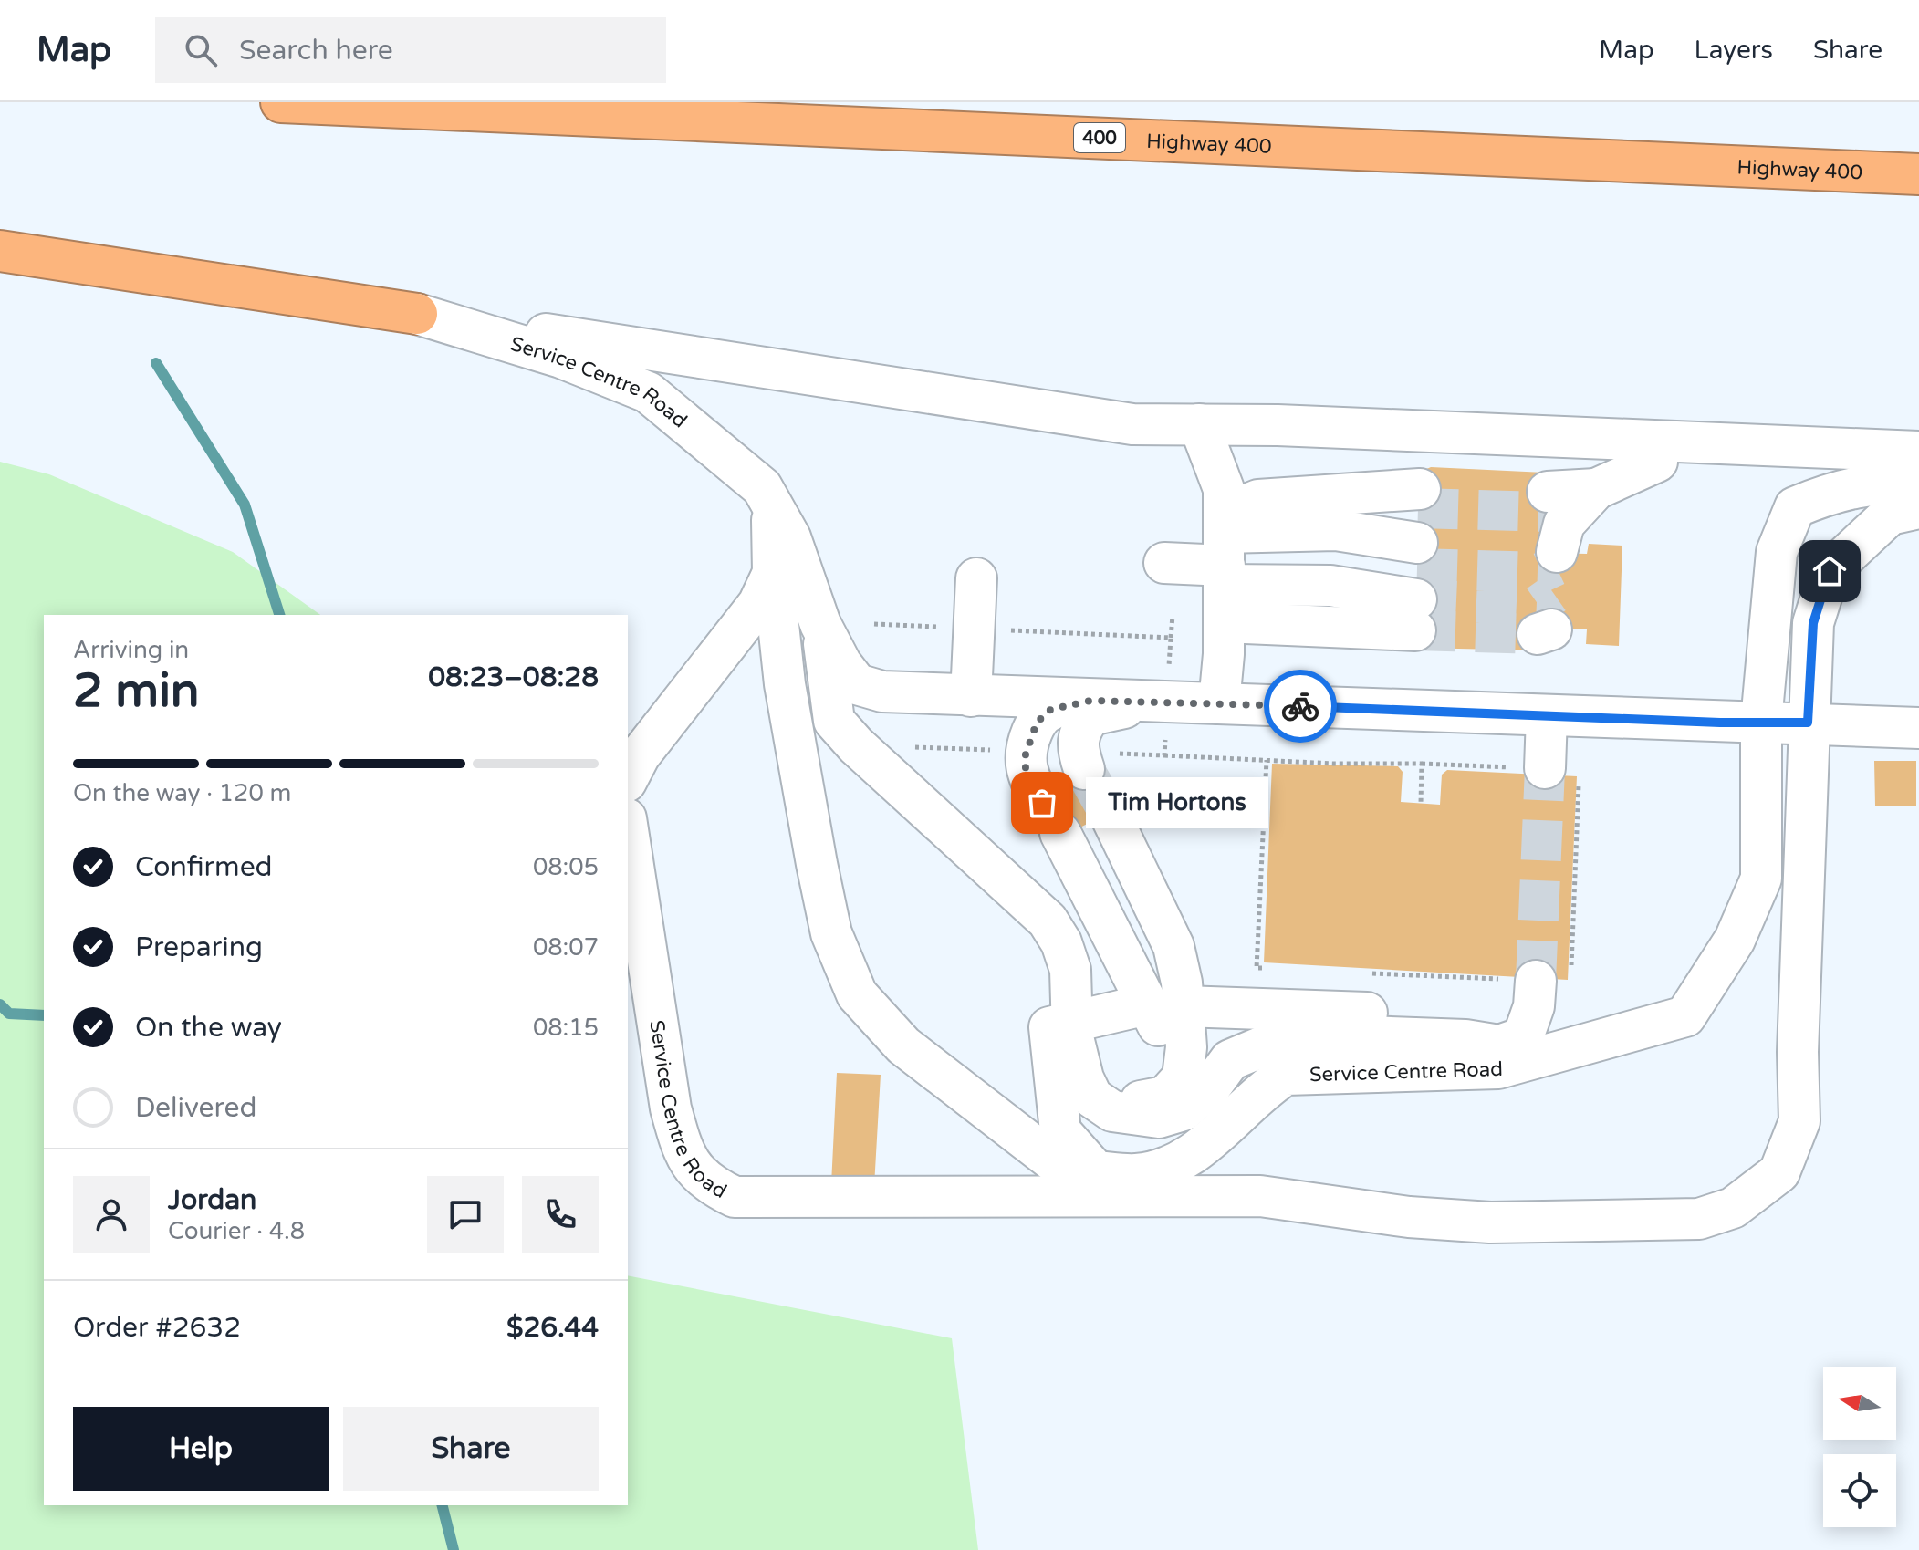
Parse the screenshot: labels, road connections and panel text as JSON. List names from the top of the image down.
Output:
{
  "streets": {
    "highway": ["400", "Highway 400"],
    "lane": ["Service Centre Road"]
  },
  "places": ["Tim Hortons"],
  "north": "left",
  "page": {
    "header": "Map",
    "search": "Search here",
    "nav": ["Map", "Layers", "Share"],
    "heading": ["2 min", "Arriving in", "08:23–08:28"],
    "panel": [
      "Jordan",
      "Courier · 4.8",
      "Order #2632",
      "$26.44"
    ],
    "bar": "On the way · 120 m",
    "bubble": "Tim Hortons",
    "list": [
      ["Confirmed", "08:05"],
      ["Preparing", "08:07"],
      ["On the way", "08:15"],
      "Delivered"
    ],
    "buttons": ["Help", "Share"]
  }
}
